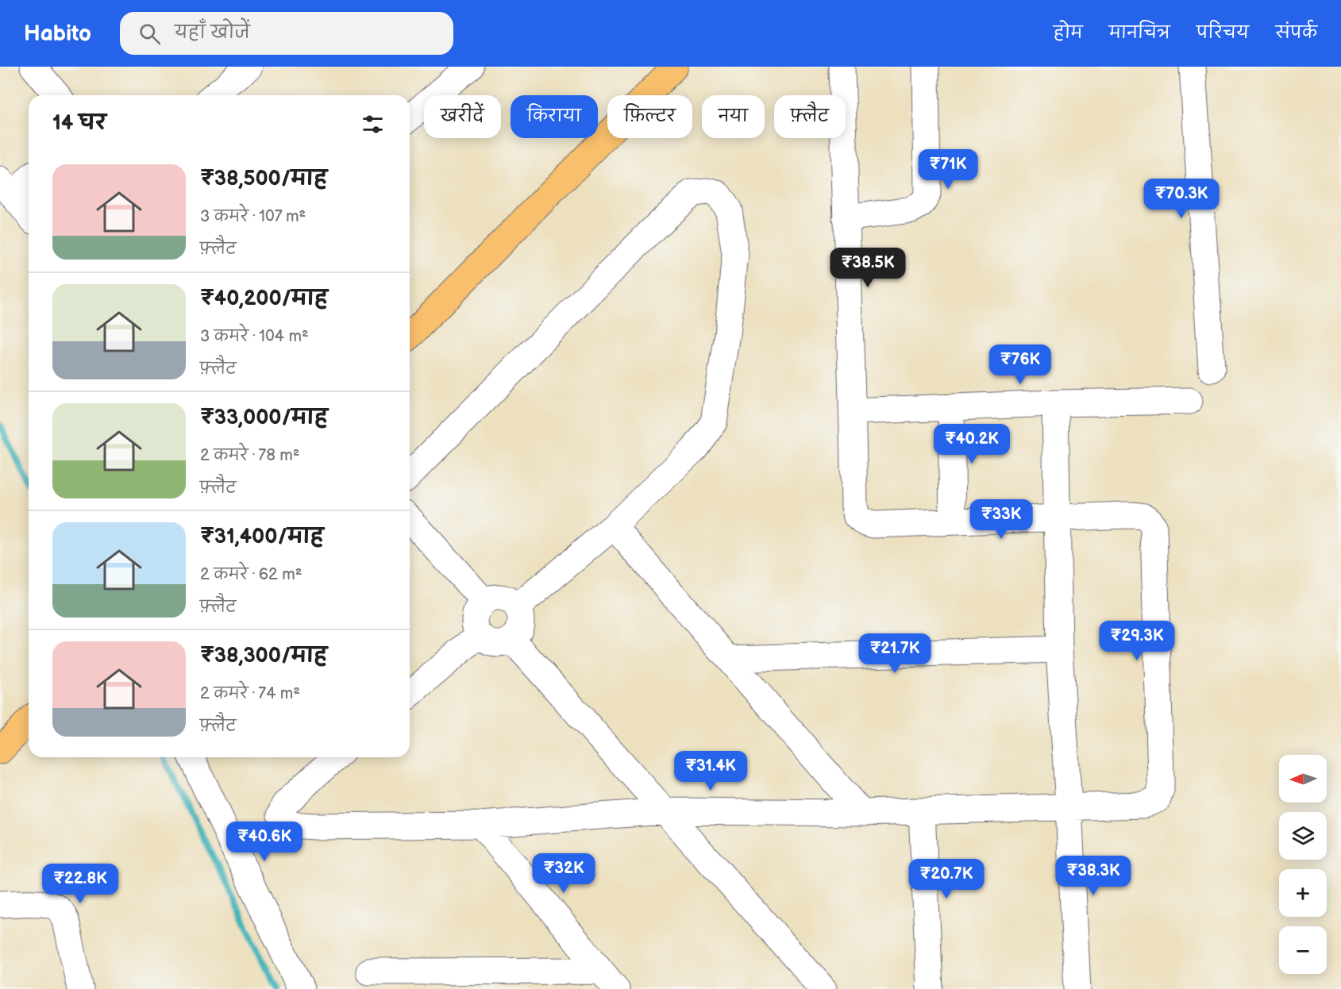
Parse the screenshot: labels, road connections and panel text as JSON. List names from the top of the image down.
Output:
{
  "north": "left",
  "page": {
    "header": "Habito",
    "search": "यहाँ खोजें",
    "nav": [
      "होम",
      "मानचित्र",
      "परिचय",
      "संपर्क"
    ],
    "chip": [
      "खरीदें",
      "किराया",
      "फ़िल्टर",
      "नया",
      "फ़्लैट"
    ],
    "heading": "14 घर",
    "price": [
      "₹71K",
      "₹70.3K",
      "₹38.5K",
      "₹76K",
      "₹40.2K",
      "₹33K",
      "₹29.3K",
      "₹21.7K",
      "₹31.4K",
      "₹40.6K",
      "₹32K",
      "₹38.3K",
      "₹20.7K",
      "₹22.8K"
    ],
    "list": [
      {
        "name": "₹38,500/माह",
        "note": "3 कमरे · 107 m² · फ़्लैट"
      },
      {
        "name": "₹40,200/माह",
        "note": "3 कमरे · 104 m² · फ़्लैट"
      },
      {
        "name": "₹33,000/माह",
        "note": "2 कमरे · 78 m² · फ़्लैट"
      },
      {
        "name": "₹31,400/माह",
        "note": "2 कमरे · 62 m² · फ़्लैट"
      },
      {
        "name": "₹38,300/माह",
        "note": "2 कमरे · 74 m² · फ़्लैट"
      }
    ],
    "map_buttons": ["+", "−"]
  }
}
